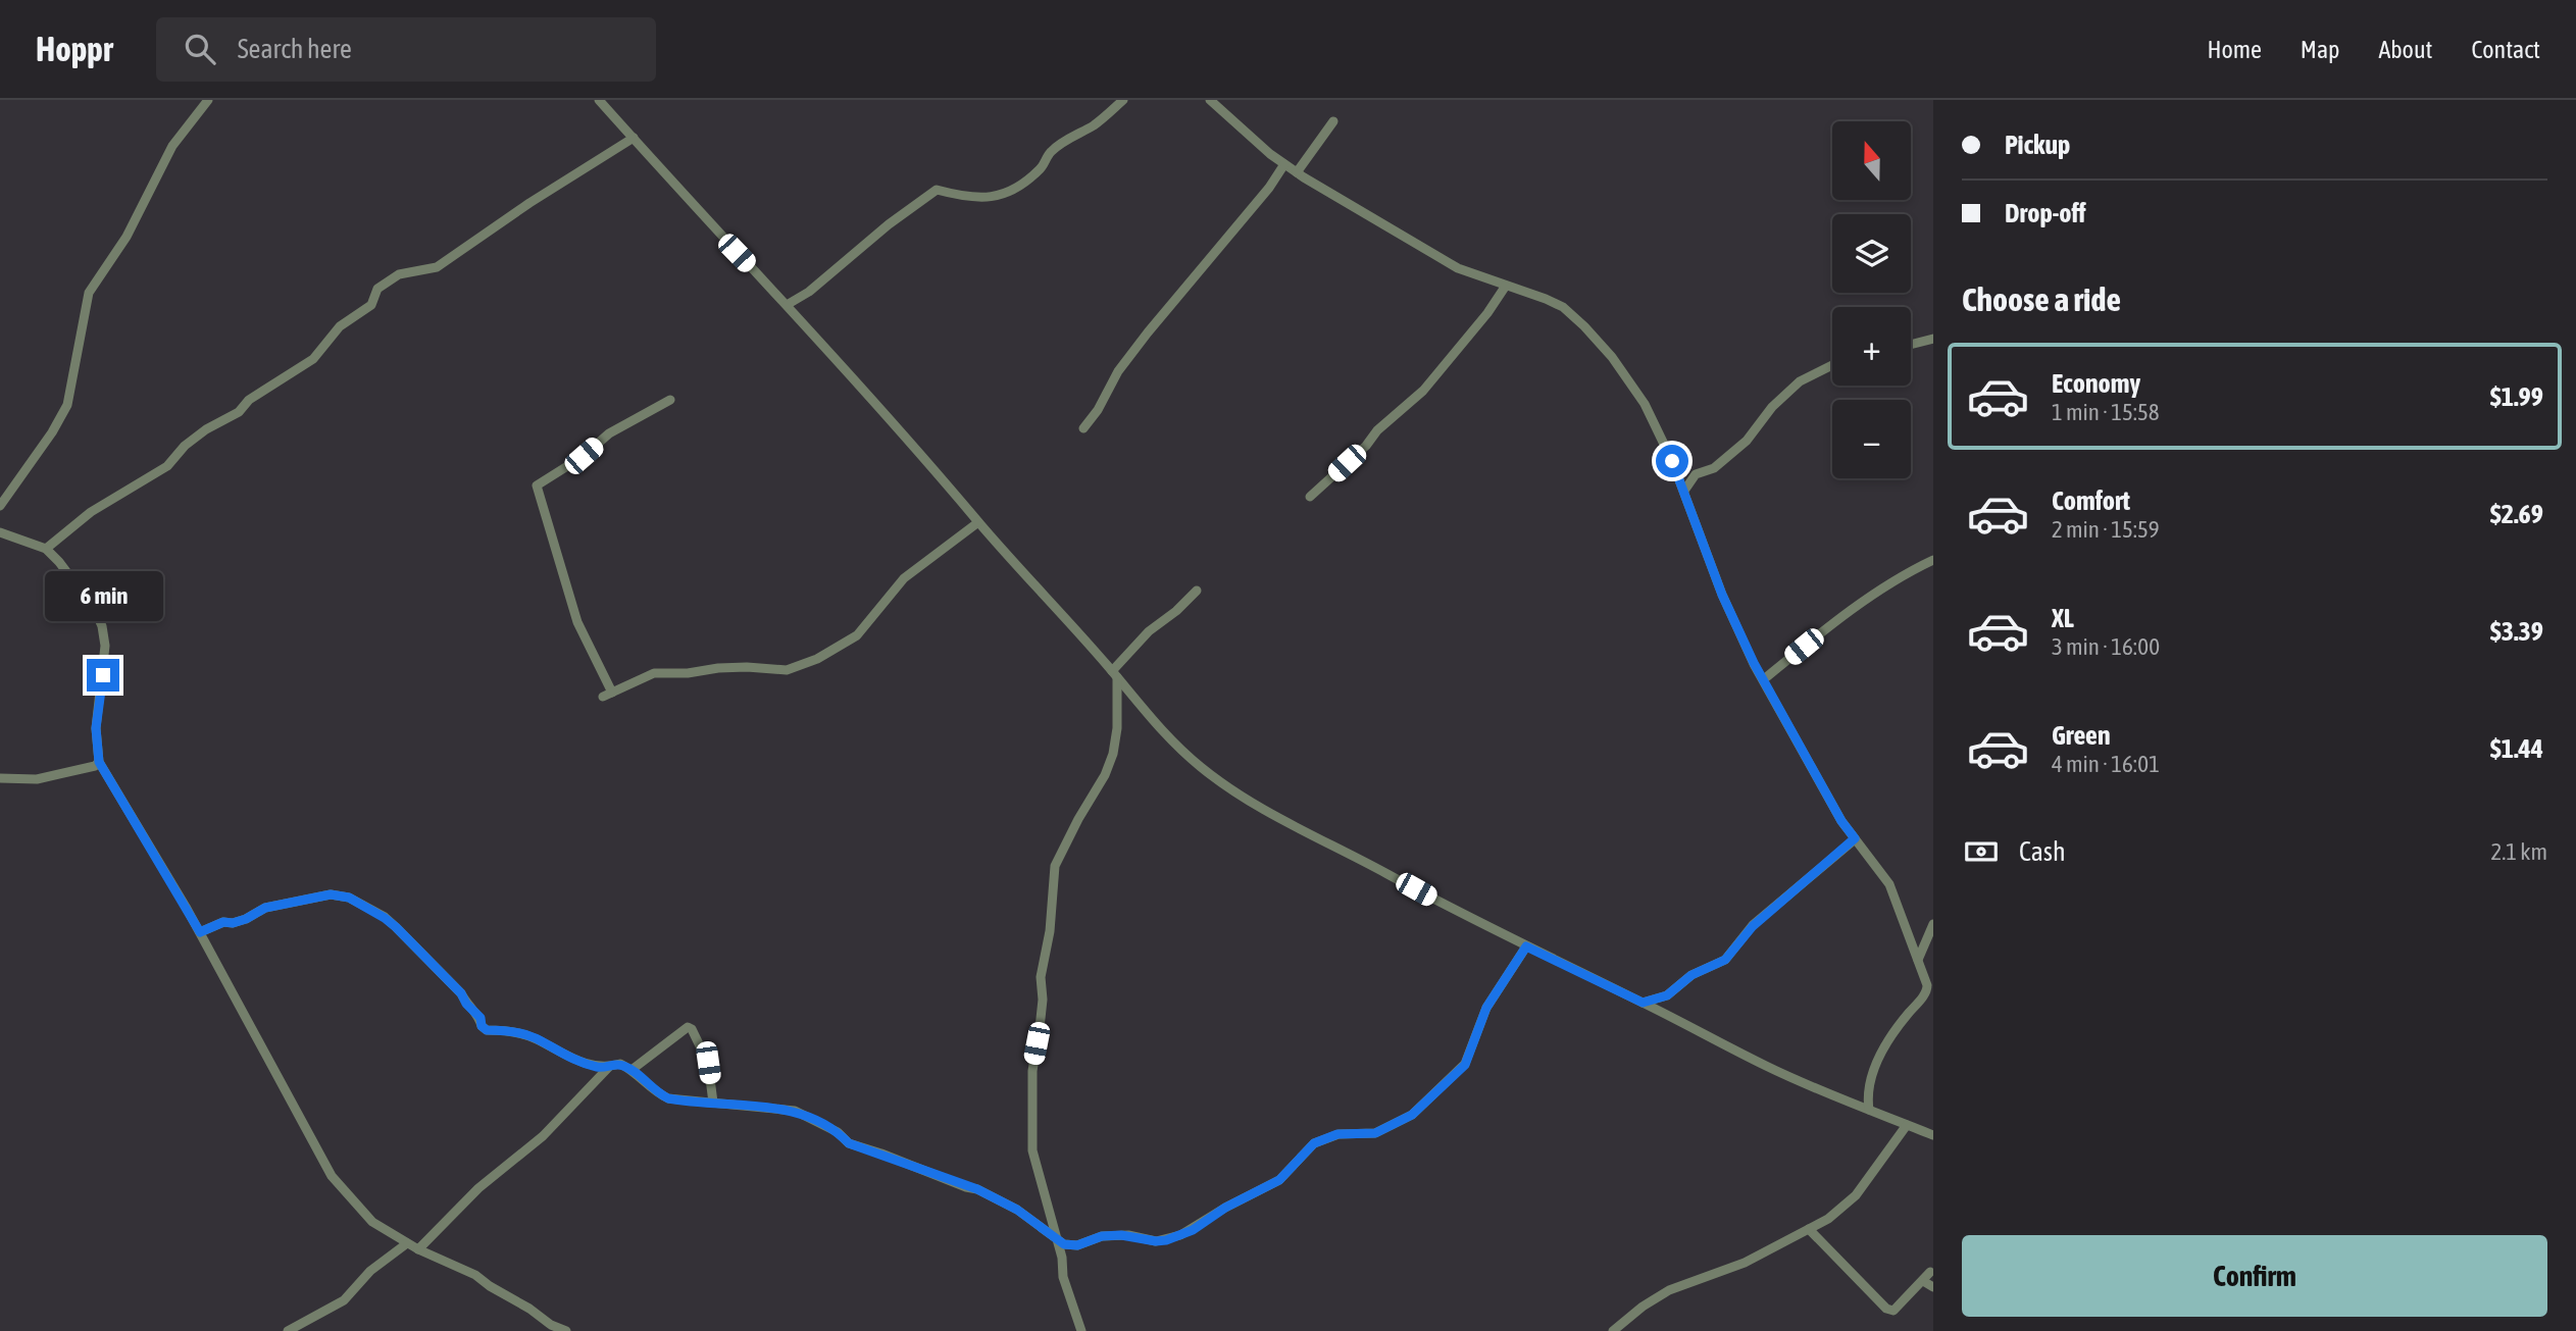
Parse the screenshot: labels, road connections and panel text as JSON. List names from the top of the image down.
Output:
{
  "north": "top",
  "page": {
    "header": "Hoppr",
    "search": "Search here",
    "nav": [
      "Home",
      "Map",
      "About",
      "Contact"
    ],
    "banner": ["Pickup", "Drop-off"],
    "map_buttons": ["+", "−"],
    "heading": "Choose a ride",
    "list": [
      {
        "name": "Economy",
        "note": "1 min · 15:58",
        "value": "$1.99"
      },
      {
        "name": "Comfort",
        "note": "2 min · 15:59",
        "value": "$2.69"
      },
      {
        "name": "XL",
        "note": "3 min · 16:00",
        "value": "$3.39"
      },
      {
        "name": "Green",
        "note": "4 min · 16:01",
        "value": "$1.44"
      }
    ],
    "bubble": "6 min",
    "pay": ["Cash", "2.1 km"],
    "buttons": "Confirm"
  }
}
